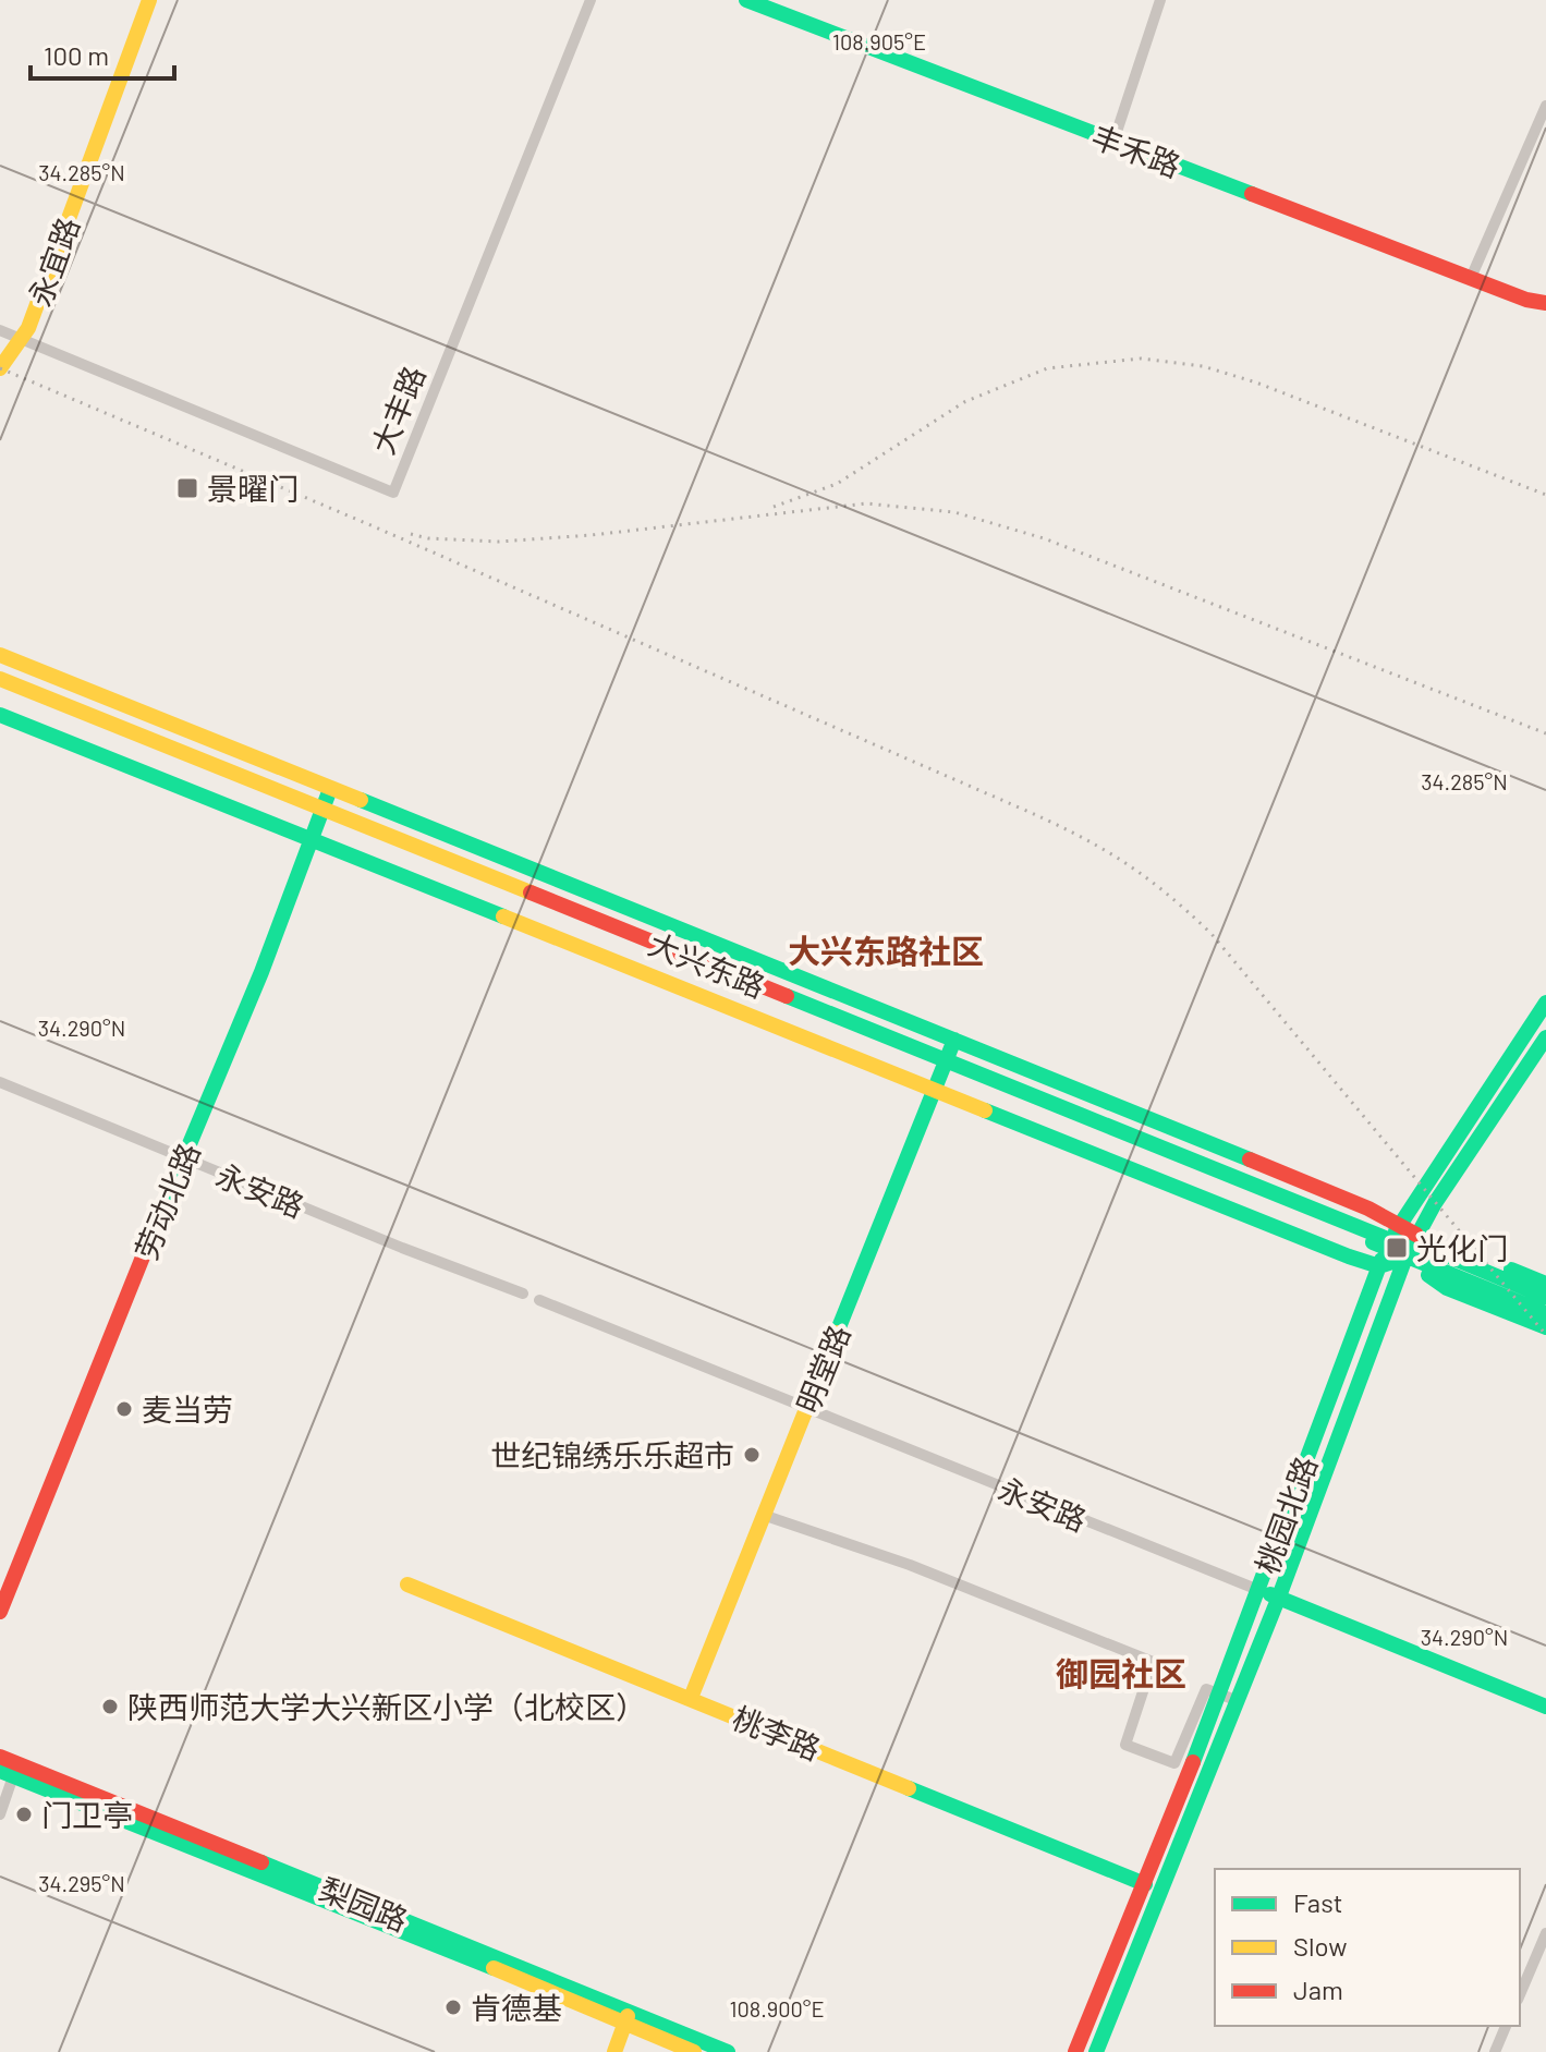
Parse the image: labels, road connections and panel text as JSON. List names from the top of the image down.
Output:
{
  "streets": {
    "main road": [
      "丰禾路",
      "永宜路",
      "大兴东路",
      "永安路",
      "劳动北路",
      "明堂路",
      "桃园北路",
      "桃李路",
      "梨园路"
    ],
    "street": ["大丰路"]
  },
  "crossings": [
    ["永宜路", "大丰路"],
    ["大兴东路", "劳动北路"],
    ["大兴东路", "明堂路"],
    ["大兴东路", "桃园北路"],
    ["永安路", "劳动北路"],
    ["永安路", "明堂路"],
    ["永安路", "桃园北路"],
    ["明堂路", "桃李路"],
    ["桃园北路", "桃李路"]
  ],
  "districts": ["大兴东路社区", "御园社区"],
  "places": {
    "transit": ["景曜门", "光化门"],
    "other": [
      "麦当劳",
      "世纪锦绣乐乐超市",
      "陕西师范大学大兴新区小学（北校区）",
      "门卫亭",
      "肯德基"
    ]
  },
  "legend": ["Fast", "Slow", "Jam"],
  "scale_bar": "100 m",
  "coordinates": [
    "108.905°E",
    "34.285°N",
    "34.290°N",
    "34.295°N",
    "108.900°E"
  ]
}
